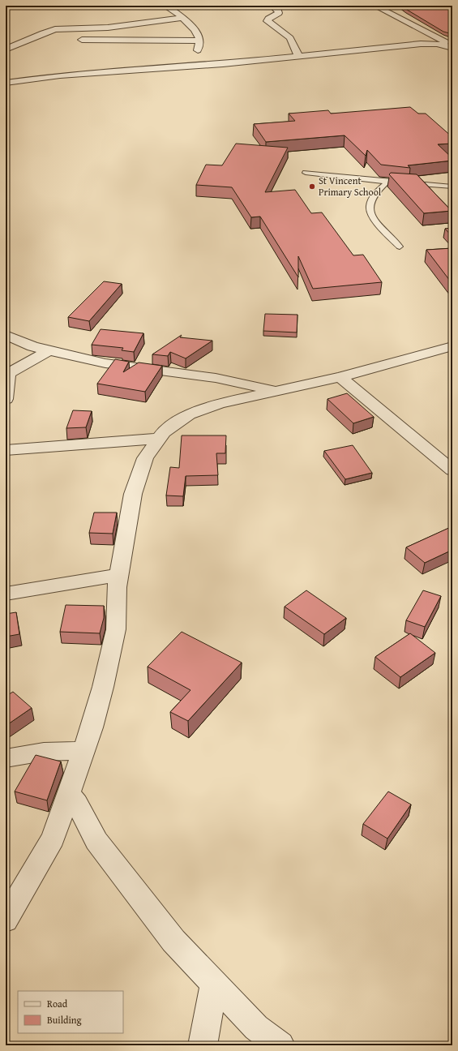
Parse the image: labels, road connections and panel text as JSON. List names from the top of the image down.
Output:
{
  "places": ["St Vincent Primary School"],
  "legend": ["Road", "Building"]
}
